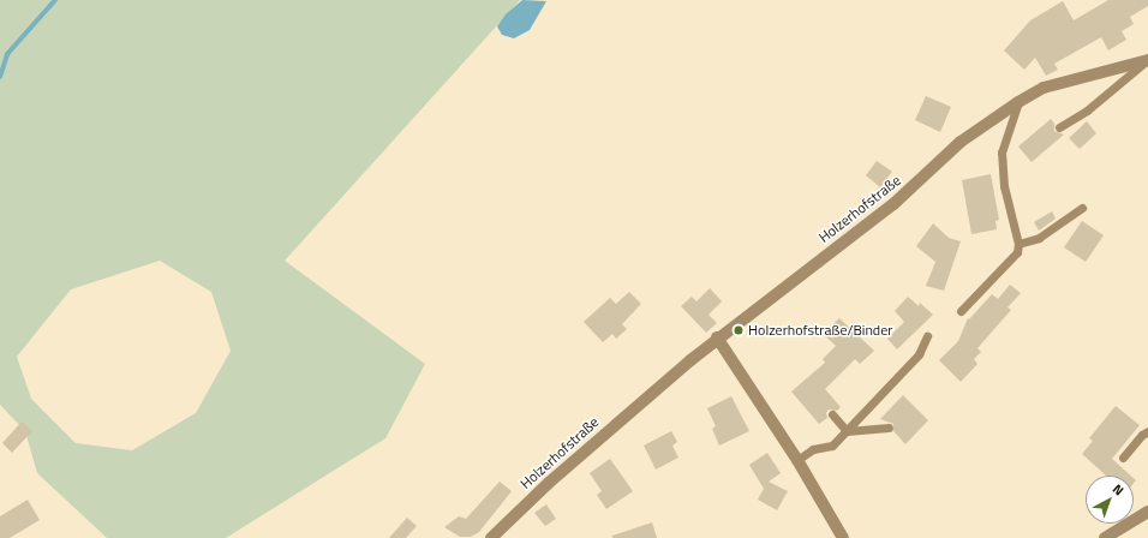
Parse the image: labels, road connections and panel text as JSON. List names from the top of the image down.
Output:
{
  "streets": {
    "street": ["Holzerhofstraße"]
  },
  "places": ["Holzerhofstraße/Binder"],
  "north": "top right"
}
